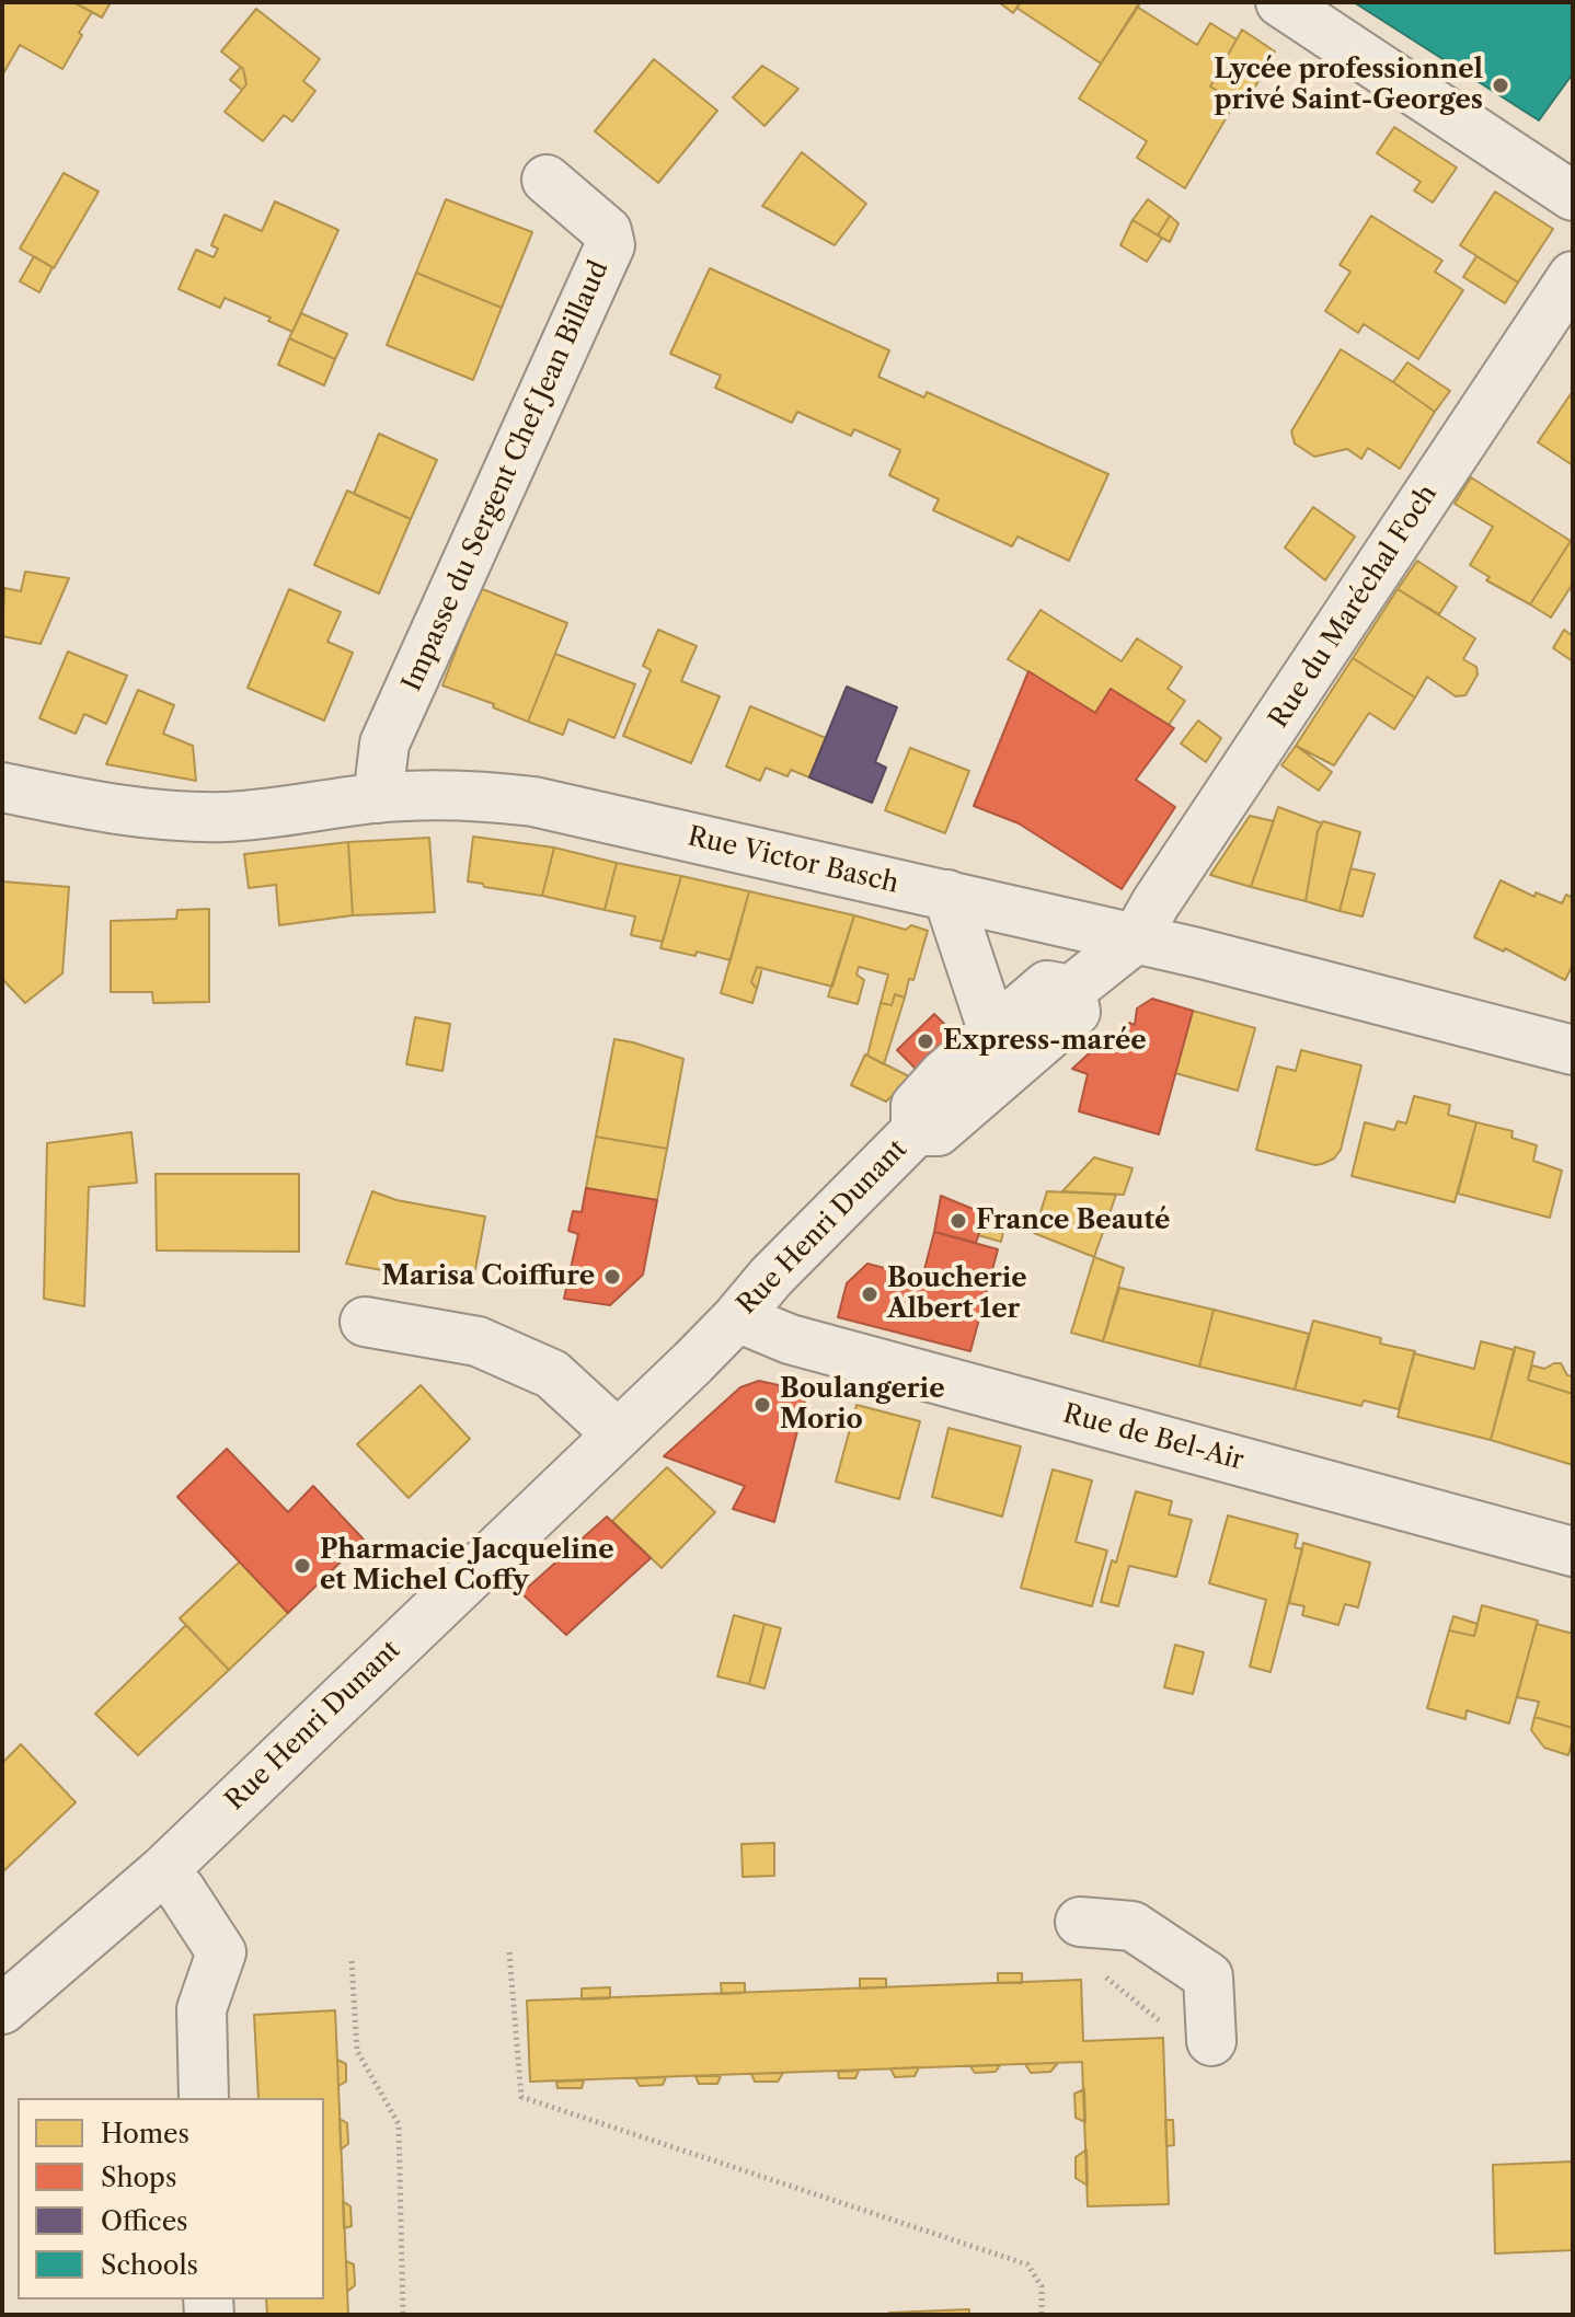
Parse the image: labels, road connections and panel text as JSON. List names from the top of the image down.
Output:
{
  "streets": {
    "street": [
      "Impasse du Sergent Chef Jean Billaud",
      "Rue du Maréchal Foch",
      "Rue Victor Basch",
      "Rue Henri Dunant",
      "Rue de Bel-Air"
    ]
  },
  "crossings": [
    ["Impasse du Sergent Chef Jean Billaud", "Rue Victor Basch"],
    ["Rue du Maréchal Foch", "Rue Victor Basch"],
    ["Rue du Maréchal Foch", "Rue Henri Dunant"],
    ["Rue Victor Basch", "Rue Henri Dunant"],
    ["Rue Henri Dunant", "Rue de Bel-Air"]
  ],
  "places": [
    "Lycée professionnel privé Saint-Georges",
    "Express-marée",
    "France Beauté",
    "Marisa Coiffure",
    "Boucherie Albert 1er",
    "Boulangerie Morio",
    "Pharmacie Jacqueline et Michel Coffy"
  ],
  "legend": [
    "Homes",
    "Shops",
    "Offices",
    "Schools"
  ]
}
